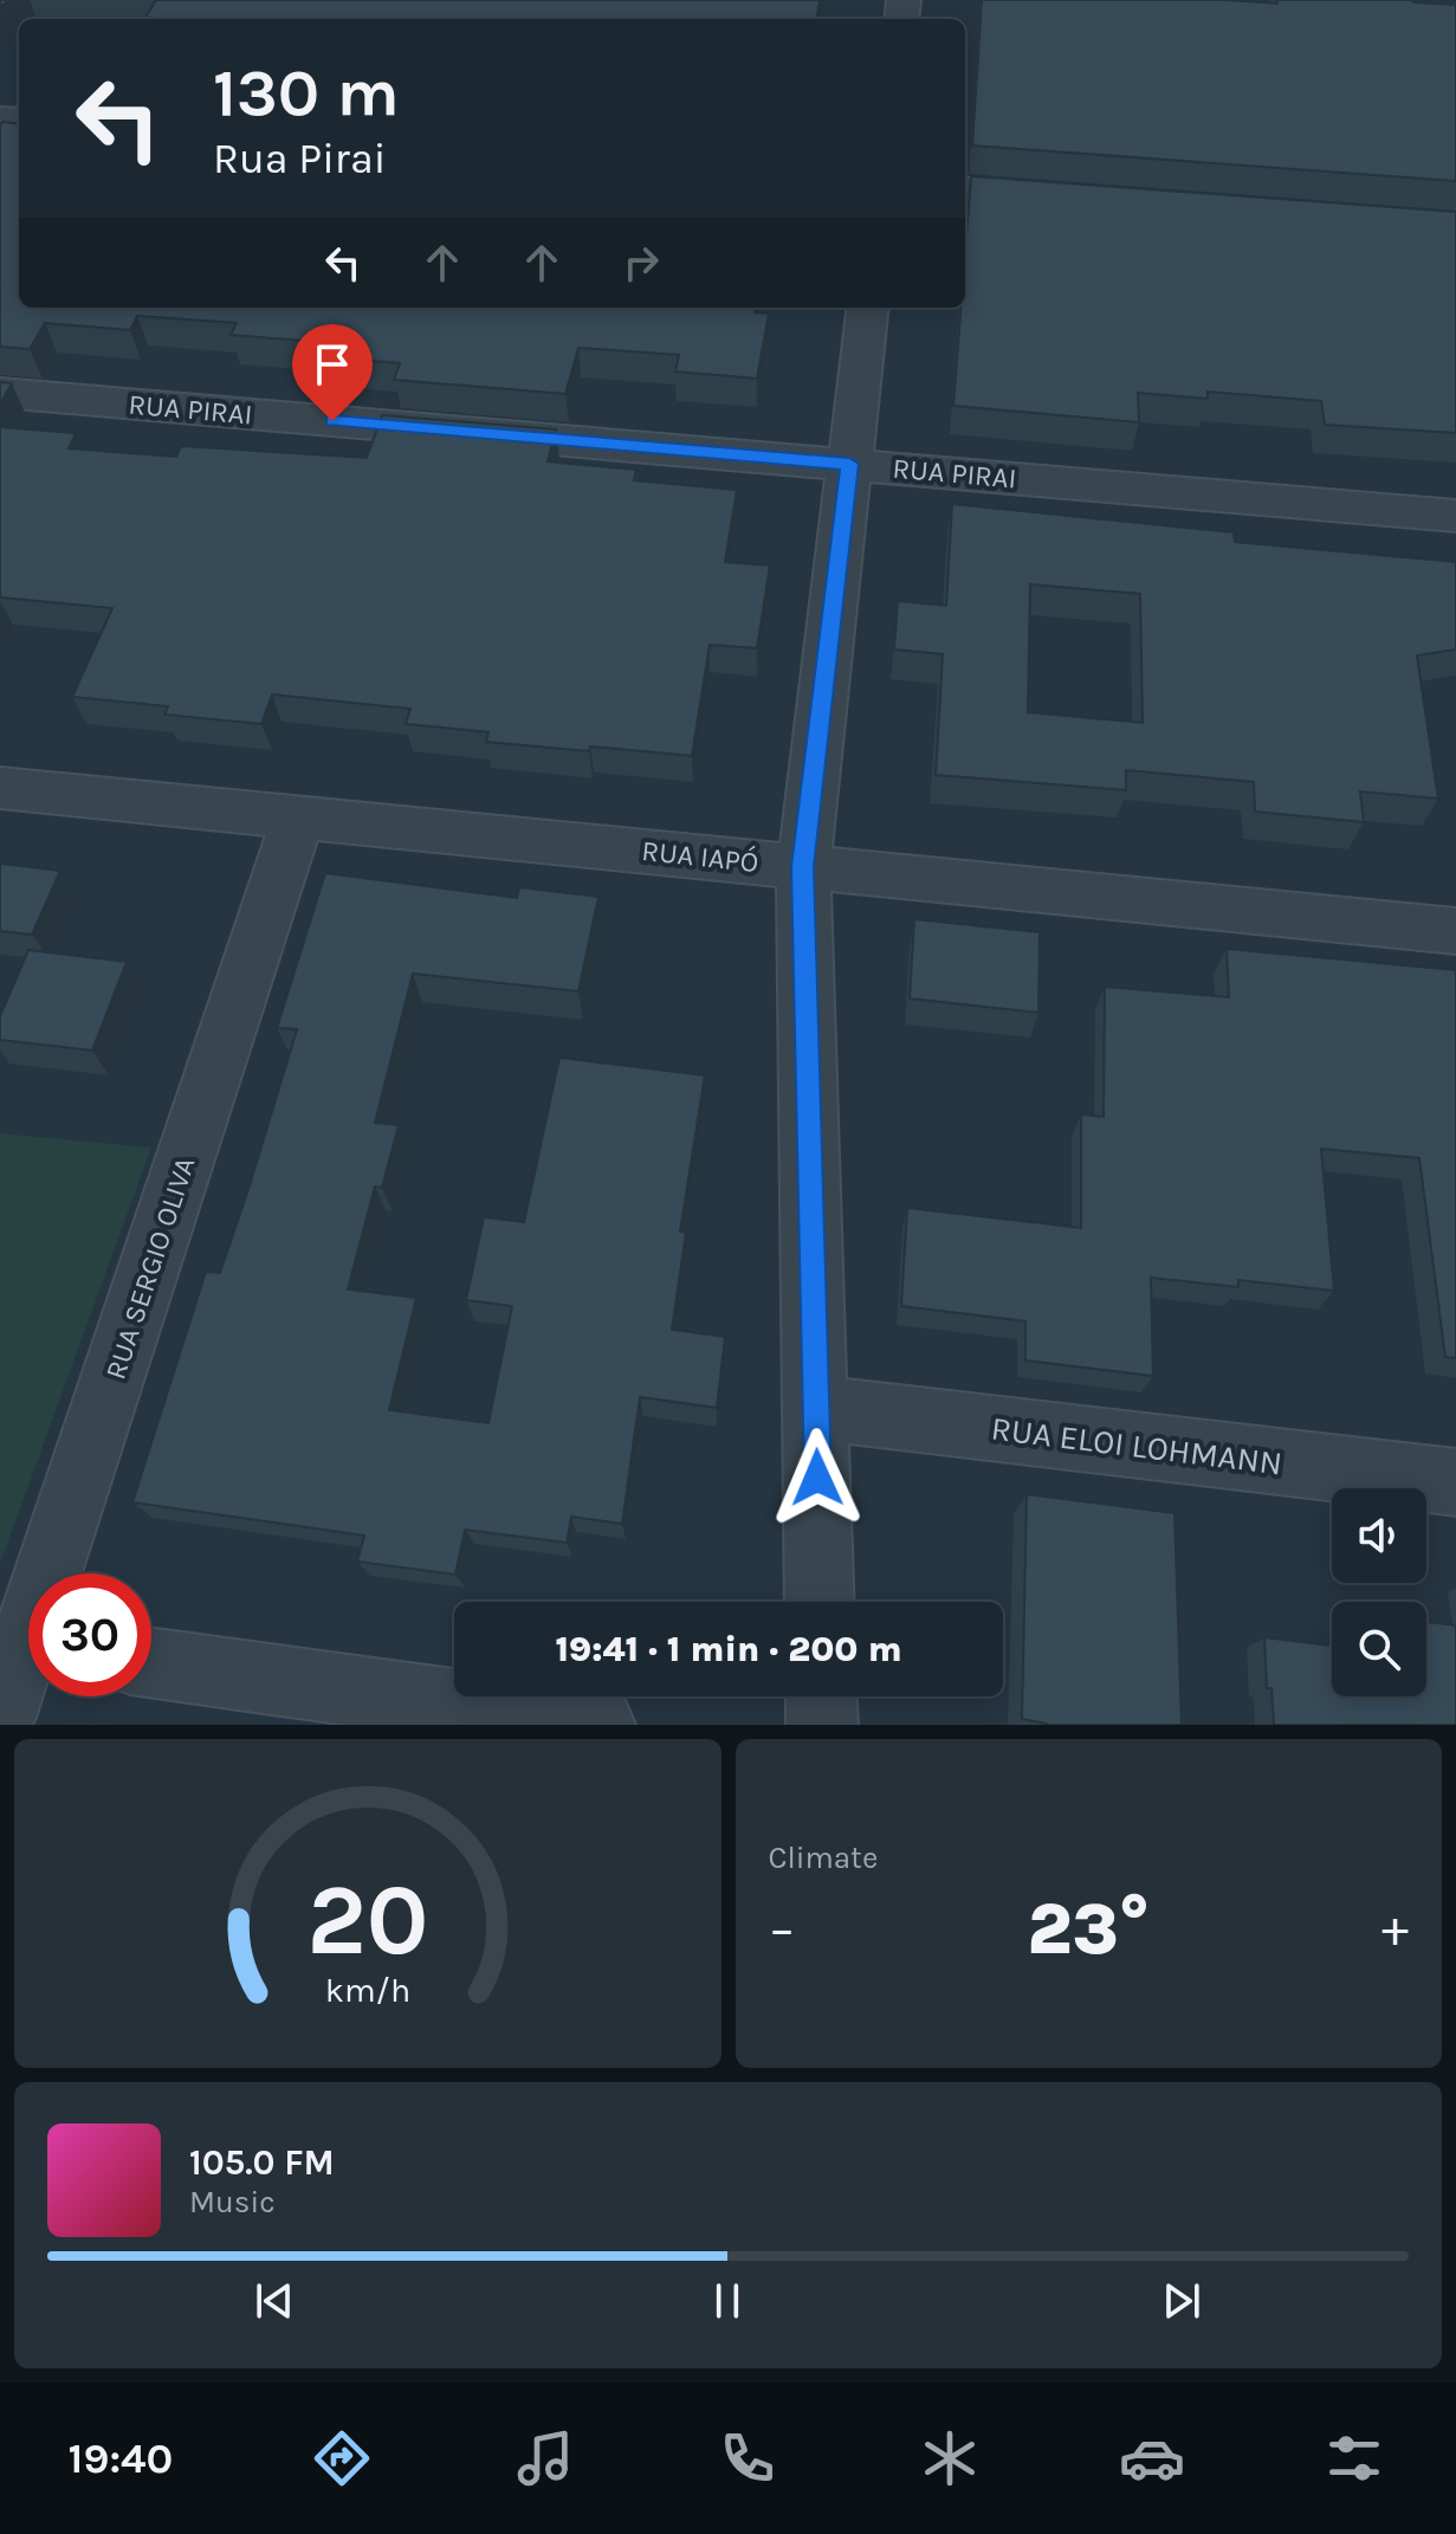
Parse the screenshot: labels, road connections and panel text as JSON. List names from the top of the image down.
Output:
{
  "streets": {
    "street": [
      "RUA PIRAI",
      "RUA IAPÓ",
      "RUA SERGIO OLIVA",
      "RUA ELOI LOHMANN"
    ]
  },
  "crossings": [
    ["RUA IAPÓ", "RUA SERGIO OLIVA"]
  ],
  "page": {
    "turn": ["130 m", "Rua Pirai"],
    "limit": "30",
    "trip": "19:41 · 1 min · 200 m",
    "tile": "Climate",
    "heat": ["−", "23°", "+"],
    "song": ["105.0 FM", "Music"],
    "tabs": "19:40",
    "gauge": ["20", "km/h"]
  }
}
